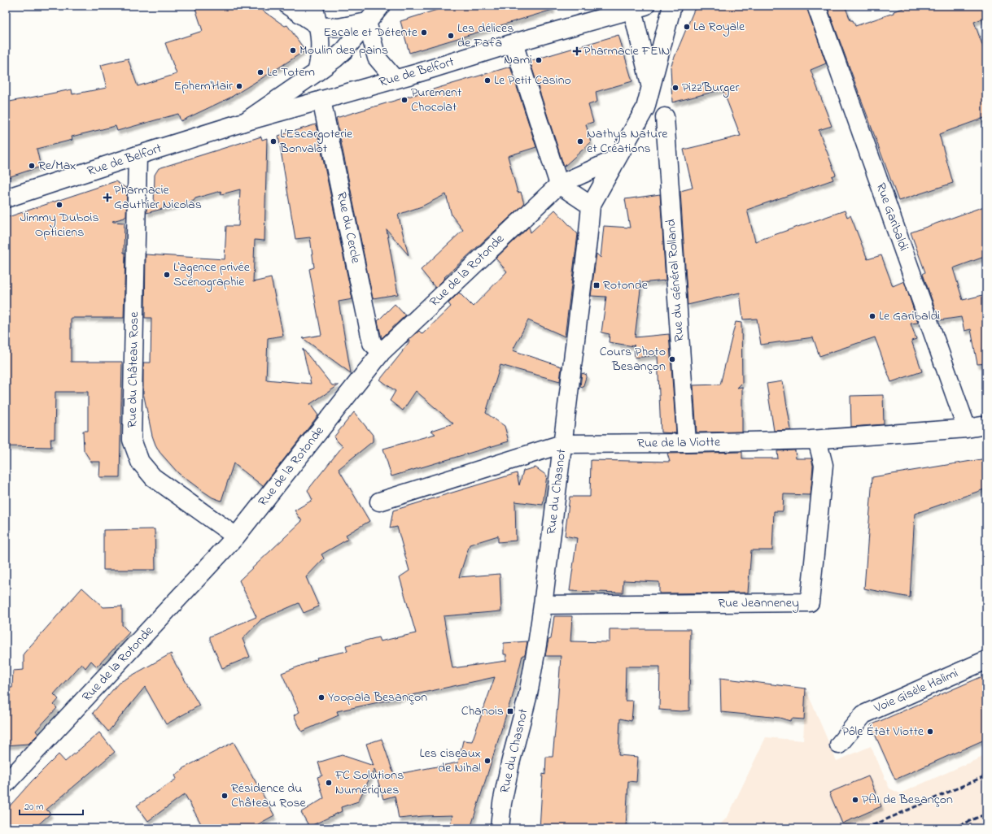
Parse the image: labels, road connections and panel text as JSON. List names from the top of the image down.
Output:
{
  "streets": {
    "street": [
      "Rue de Belfort",
      "Rue Garibaldi",
      "Rue du Cercle",
      "Rue de la Rotonde",
      "Rue du Général Rolland",
      "Rue du Château Rose",
      "Rue de la Viotte",
      "Rue du Chasnot",
      "Rue Jeanneney",
      "Voie Gisèle Halimi"
    ]
  },
  "crossings": [
    ["Rue de Belfort", "Rue du Cercle"],
    ["Rue de Belfort", "Rue du Château Rose"],
    ["Rue de Belfort", "Rue du Chasnot"],
    ["Rue Garibaldi", "Rue de la Viotte"],
    ["Rue du Cercle", "Rue de la Rotonde"],
    ["Rue de la Rotonde", "Rue du Château Rose"],
    ["Rue du Général Rolland", "Rue de la Viotte"],
    ["Rue de la Viotte", "Rue du Chasnot"],
    ["Rue de la Viotte", "Rue Jeanneney"],
    ["Rue du Chasnot", "Rue Jeanneney"]
  ],
  "places": {
    "other": [
      "La Royale",
      "Escale et Détente",
      "Les délices de Fafa",
      "Moulin des pains",
      "Nami",
      "Le Totem",
      "Le Petit Casino",
      "Ephem'Hair",
      "Pizz'Burger",
      "Purement Chocolat",
      "L’Escargoterie Bonvalot",
      "Nathys Nature et Créations",
      "Re/Max",
      "Jimmy Dubois Opticiens",
      "L'agence privée Scénographie",
      "Le Garibaldi",
      "Cours Photo Besançon",
      "Yoopala Besançon",
      "Pôle État Viotte",
      "Les ciseaux de Nihal",
      "FC Solutions Numériques",
      "Résidence du Château Rose",
      "PAI de Besançon"
    ],
    "health": ["Pharmacie FEIN", "Pharmacie Gauthier Nicolas"],
    "transit": ["Rotonde", "Chanois"]
  },
  "scale_bar": "20 m"
}
